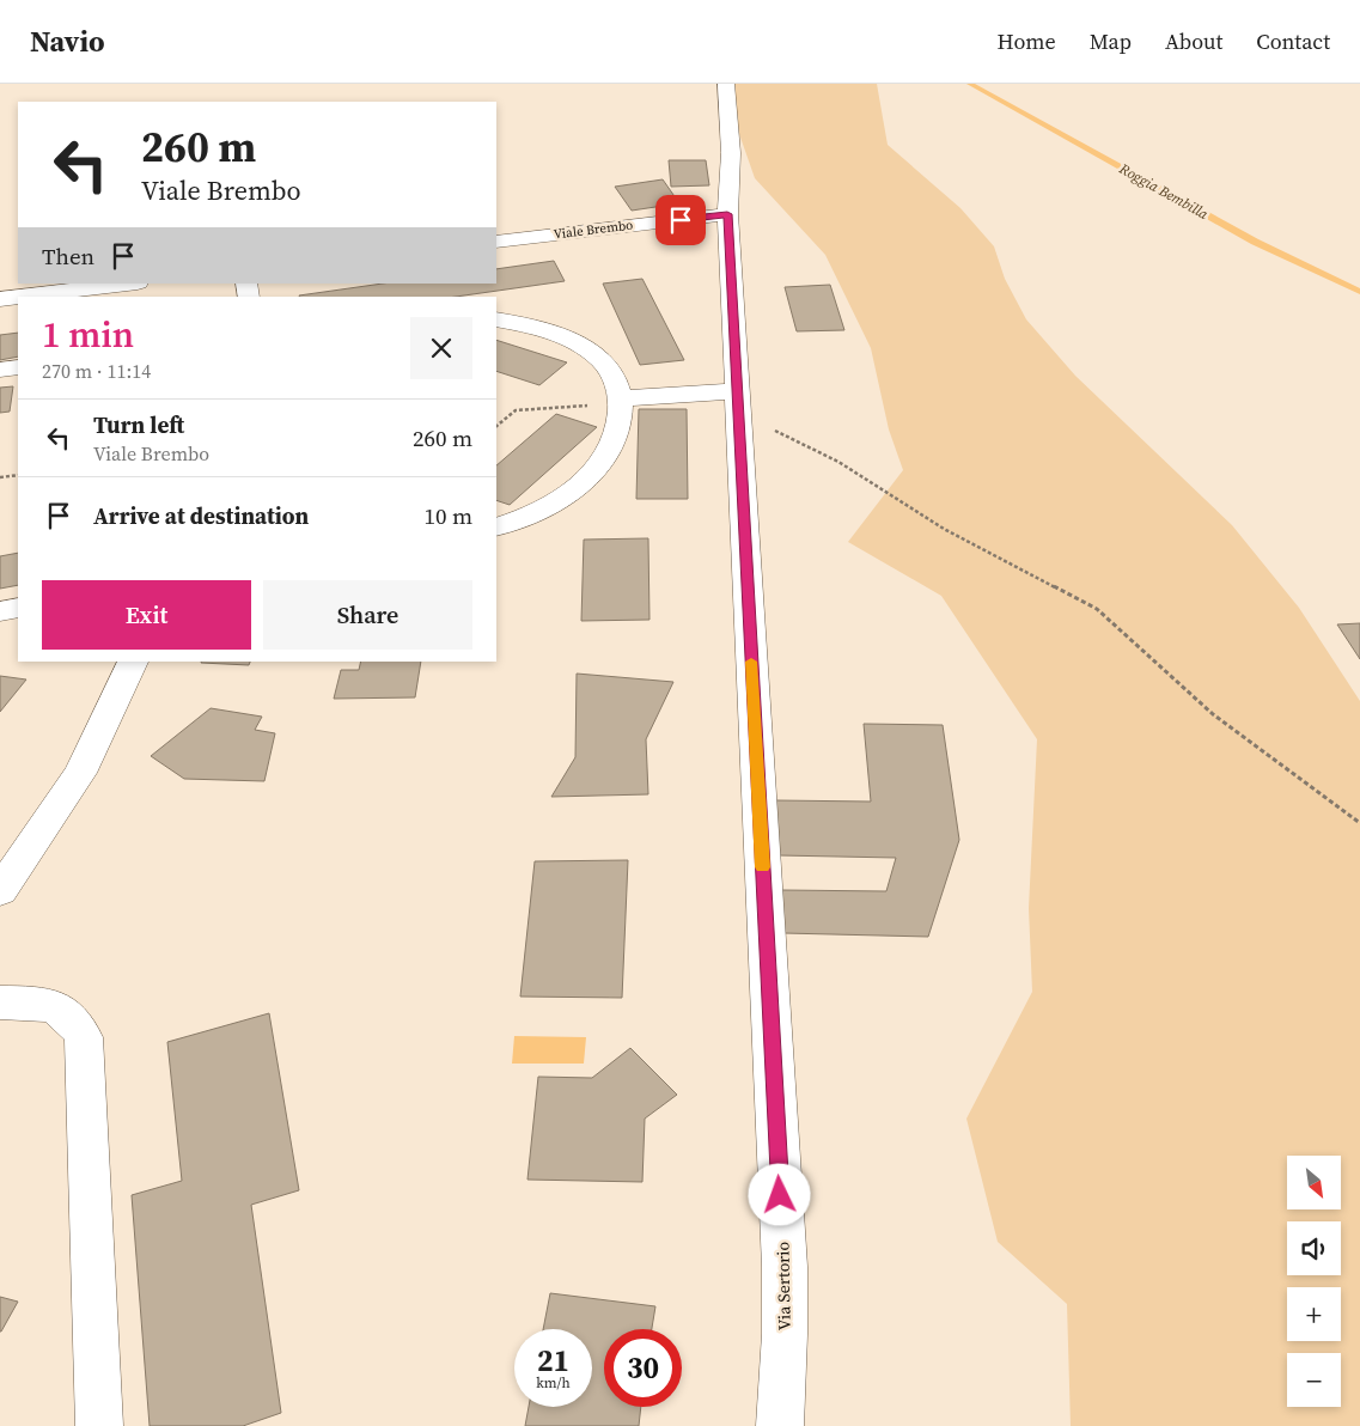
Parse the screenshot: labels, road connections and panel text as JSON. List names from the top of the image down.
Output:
{
  "streets": {
    "street": ["Viale Brembo", "Via Sertorio"]
  },
  "crossings": [
    ["Viale Brembo", "Via Sertorio"]
  ],
  "water": ["Roggia Bembilla"],
  "north": "bottom right",
  "page": {
    "header": "Navio",
    "nav": [
      "Home",
      "Map",
      "About",
      "Contact"
    ],
    "turn": ["260 m", "Viale Brembo"],
    "then": "Then",
    "heading": ["1 min", "270 m · 11:14"],
    "list": [
      {
        "name": "Turn left",
        "note": "Viale Brembo",
        "value": "260 m"
      },
      {
        "name": "Arrive at destination",
        "value": "10 m"
      }
    ],
    "buttons": ["Exit", "Share"],
    "map_buttons": ["+", "−"],
    "speed": "21 km/h",
    "limit": "30"
  }
}
